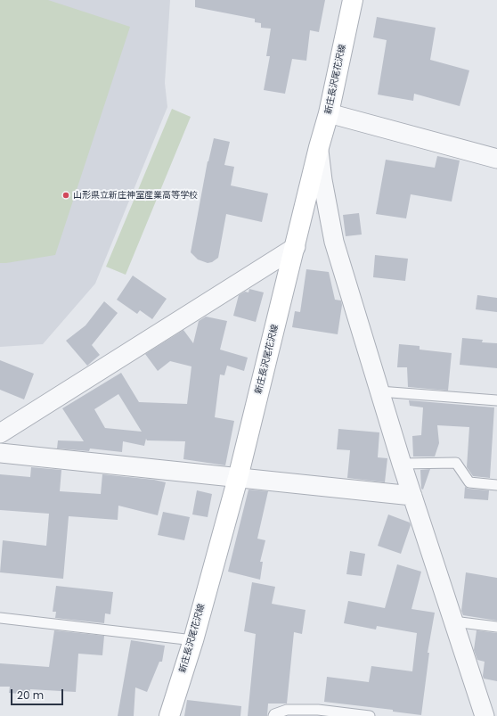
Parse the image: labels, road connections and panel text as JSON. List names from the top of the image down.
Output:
{
  "streets": {
    "main road": ["新庄長沢尾花沢線"]
  },
  "places": ["山形県立新庄神室産業高等学校"],
  "scale_bar": "20 m"
}
